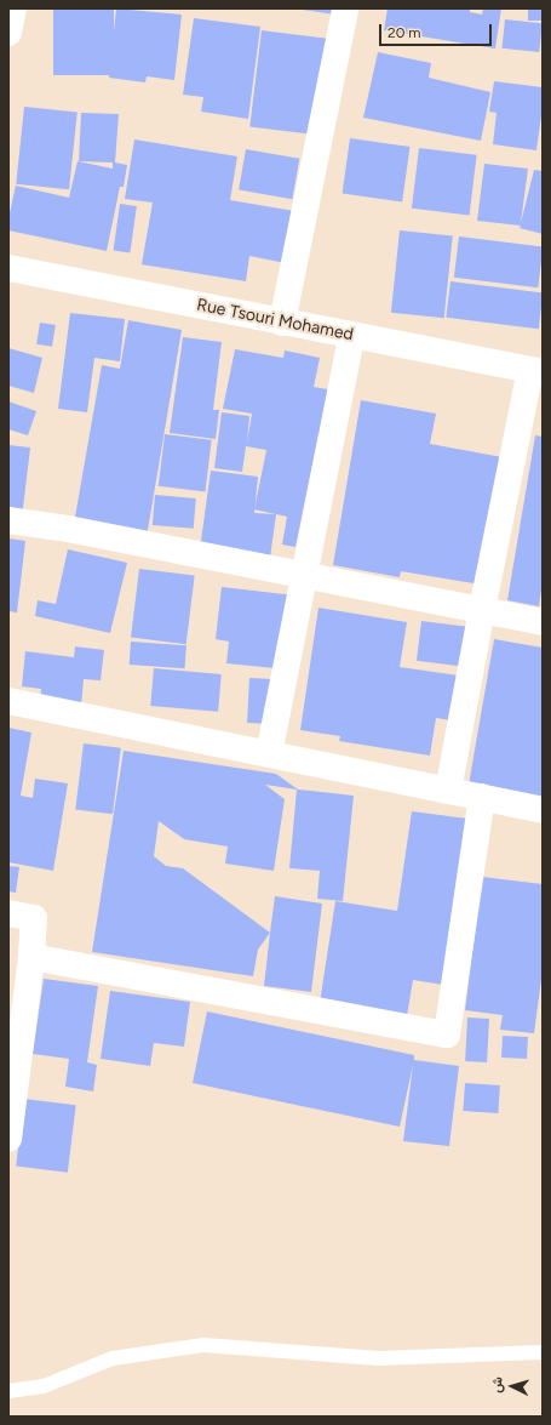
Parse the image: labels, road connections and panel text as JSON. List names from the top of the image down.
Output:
{
  "streets": {
    "street": ["Rue Tsouri Mohamed"]
  },
  "scale_bar": "20 m",
  "north": "left"
}
